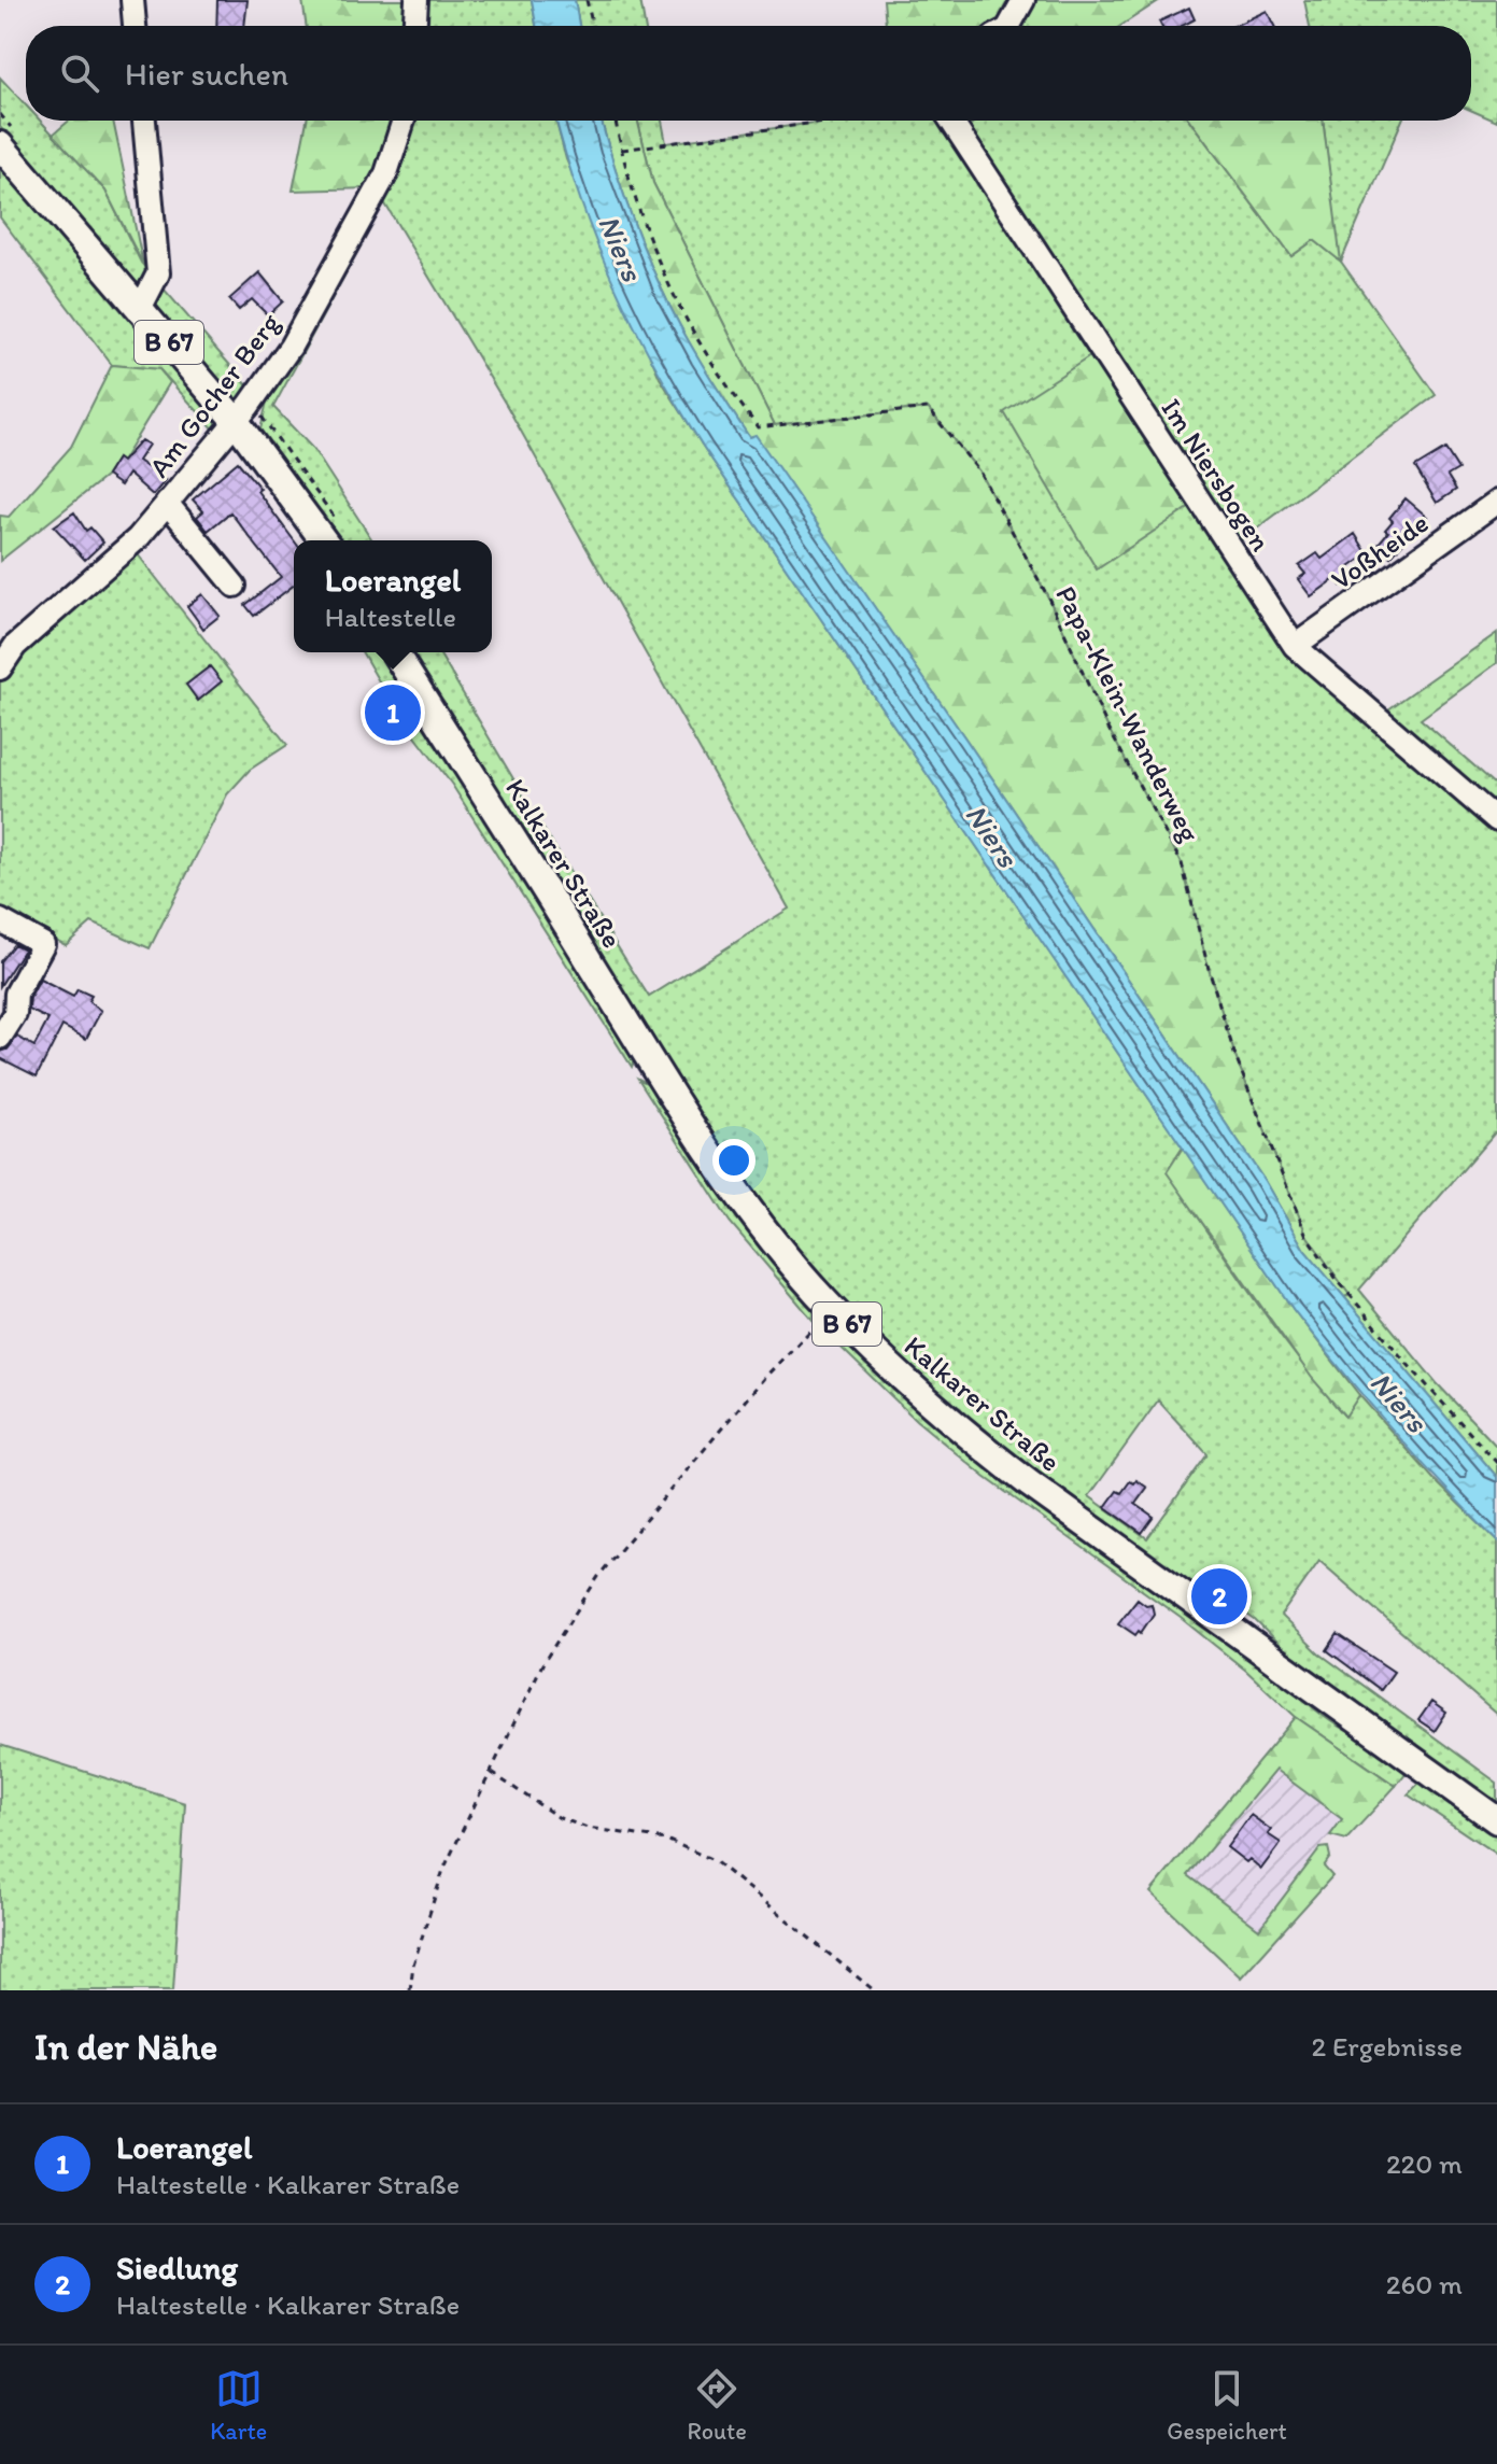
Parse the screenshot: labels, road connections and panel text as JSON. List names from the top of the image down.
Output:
{
  "streets": {
    "main road": ["B 67", "Kalkarer Straße"],
    "street": ["Am Gocher Berg", "Im Niersbogen", "Voßheide"],
    "path": ["Papa-Klein-Wanderweg"]
  },
  "crossings": [
    ["B 67", "Am Gocher Berg"],
    ["Im Niersbogen", "Voßheide"]
  ],
  "water": ["Niers"],
  "page": {
    "search": "Hier suchen",
    "popup": ["Loerangel", "Haltestelle"],
    "pins": ["1", "2"],
    "heading": ["In der Nähe", "2 Ergebnisse"],
    "list": [
      {
        "mark": "1",
        "name": "Loerangel",
        "note": "Haltestelle · Kalkarer Straße",
        "value": "220 m"
      },
      {
        "mark": "2",
        "name": "Siedlung",
        "note": "Haltestelle · Kalkarer Straße",
        "value": "260 m"
      }
    ],
    "nav": ["Karte", "Route", "Gespeichert"]
  }
}
